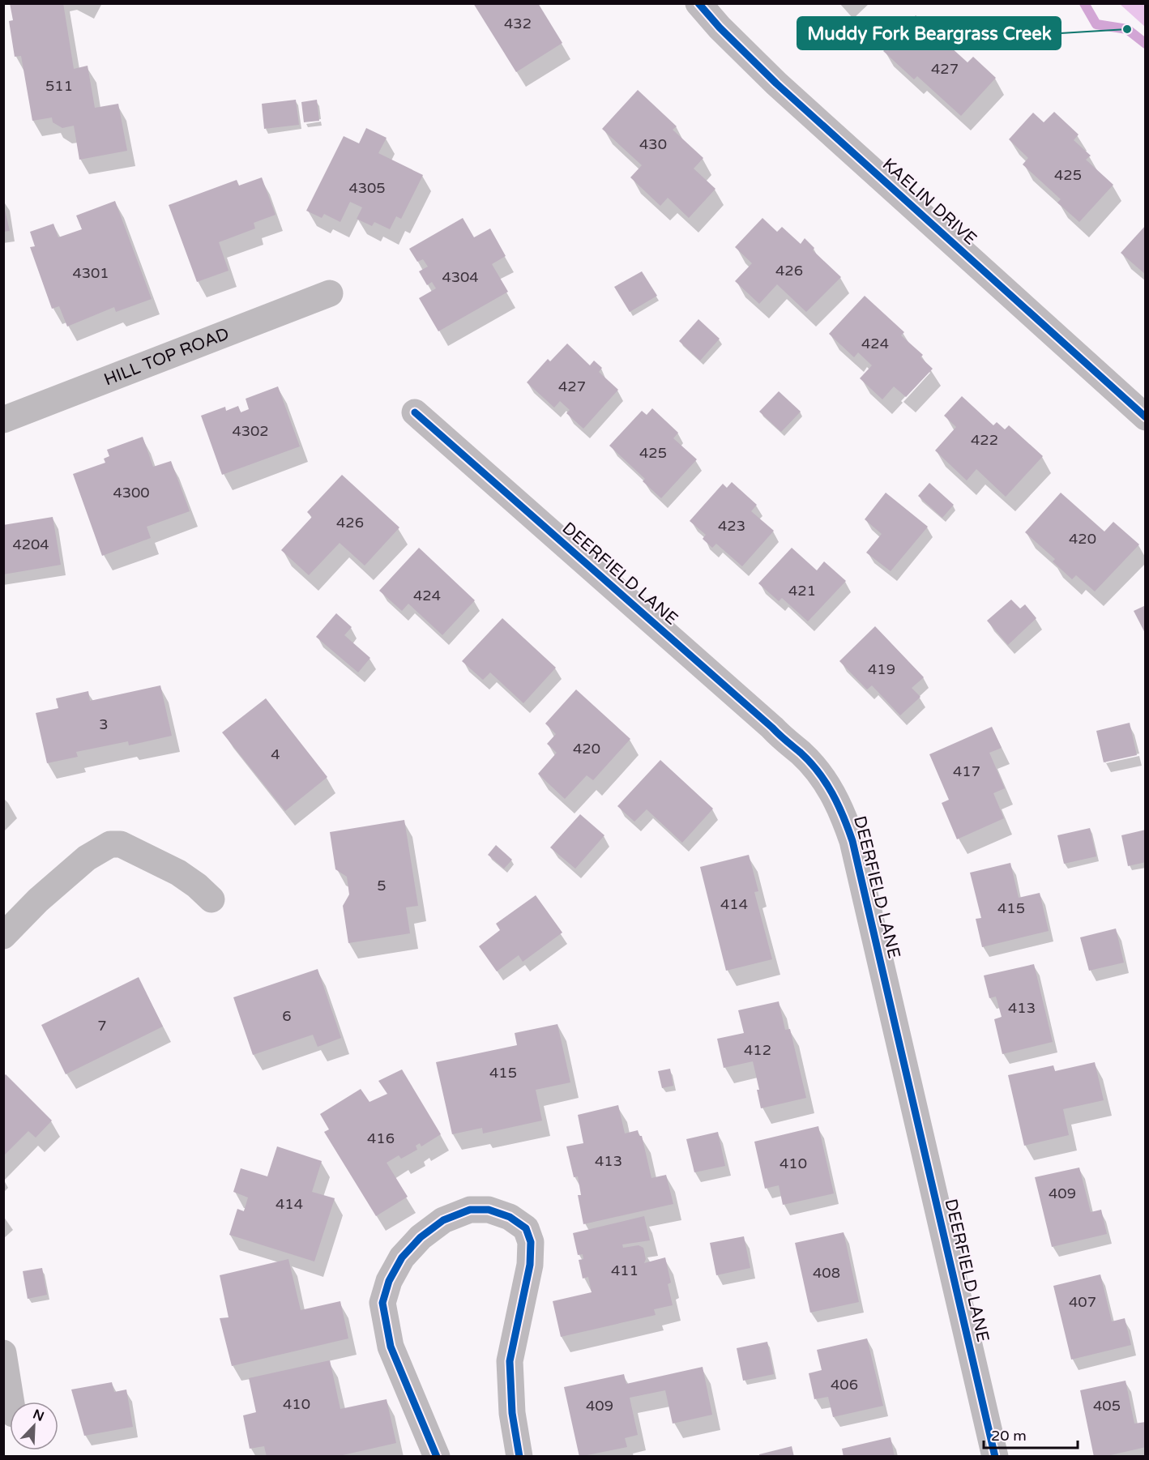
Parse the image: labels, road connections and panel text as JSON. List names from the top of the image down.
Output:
{
  "streets": {
    "street": ["KAELIN DRIVE", "HILL TOP ROAD", "DEERFIELD LANE"]
  },
  "places": ["Muddy Fork Beargrass Creek"],
  "house_numbers": [
    "432",
    "427",
    "511",
    "430",
    "425",
    "4305",
    "426",
    "4301",
    "4304",
    "424",
    "427",
    "4302",
    "422",
    "425",
    "4300",
    "426",
    "423",
    "420",
    "4204",
    "421",
    "424",
    "419",
    "3",
    "420",
    "4",
    "417",
    "5",
    "414",
    "415",
    "413",
    "6",
    "7",
    "412",
    "415",
    "416",
    "413",
    "410",
    "409",
    "414",
    "411",
    "408",
    "407",
    "406",
    "410",
    "409",
    "405"
  ],
  "scale_bar": "20 m",
  "north": "top right"
}
